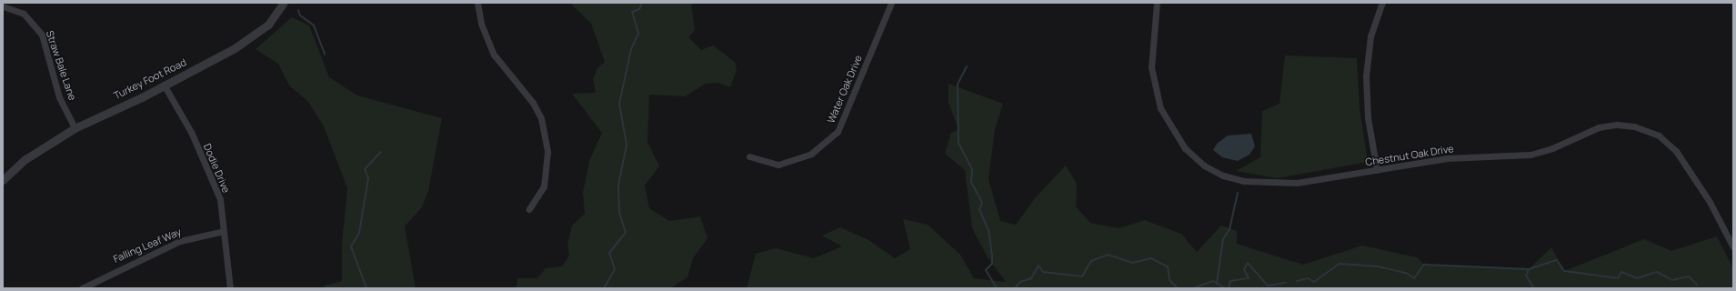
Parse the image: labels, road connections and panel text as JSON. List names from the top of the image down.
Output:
{
  "streets": {
    "street": [
      "Straw Bale Lane",
      "Turkey Foot Road",
      "Water Oak Drive",
      "Chestnut Oak Drive",
      "Dodie Drive",
      "Falling Leaf Way"
    ]
  },
  "crossings": [
    ["Straw Bale Lane", "Turkey Foot Road"],
    ["Turkey Foot Road", "Dodie Drive"],
    ["Dodie Drive", "Falling Leaf Way"]
  ]
}
